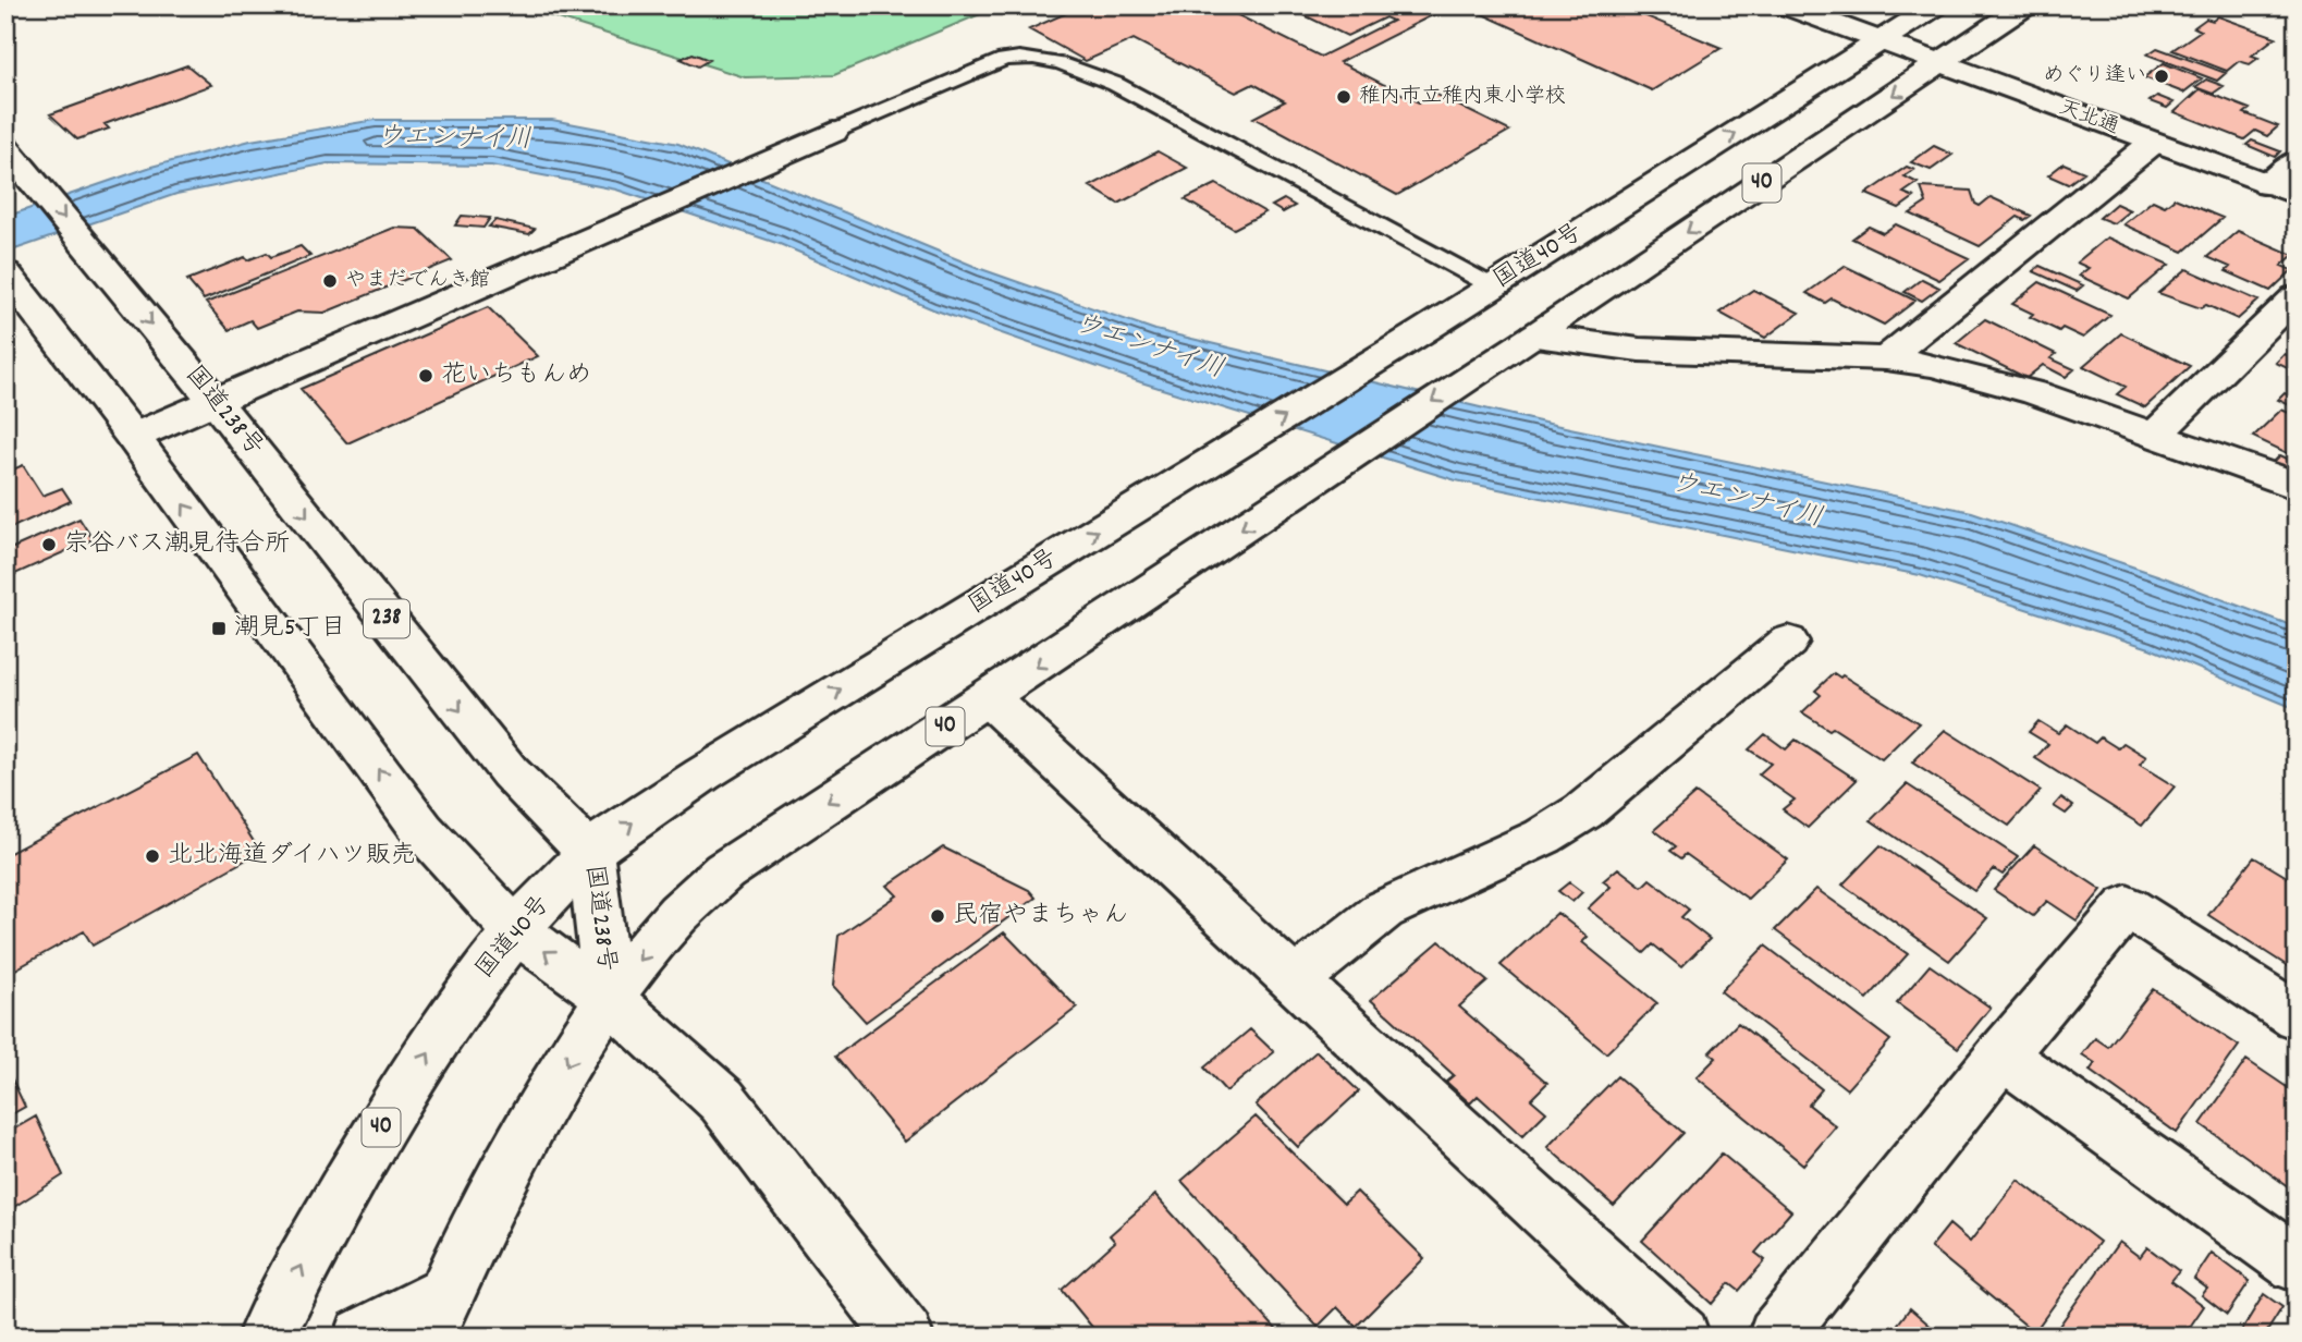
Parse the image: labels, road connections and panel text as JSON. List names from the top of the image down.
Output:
{
  "streets": {
    "main road": [
      "天北通",
      "40",
      "国道40号",
      "国道238号",
      "238"
    ]
  },
  "crossings": [
    ["天北通", "40"],
    ["天北通", "国道40号"],
    ["40", "国道238号"],
    ["国道40号", "国道238号"]
  ],
  "water": ["ウエンナイ川"],
  "places": {
    "other": [
      "めぐり逢い",
      "稚内市立稚内東小学校",
      "やまだでんき館",
      "花いちもんめ",
      "宗谷バス潮見待合所",
      "北北海道ダイハツ販売",
      "民宿やまちゃん"
    ],
    "transit": ["潮見5丁目"]
  }
}
